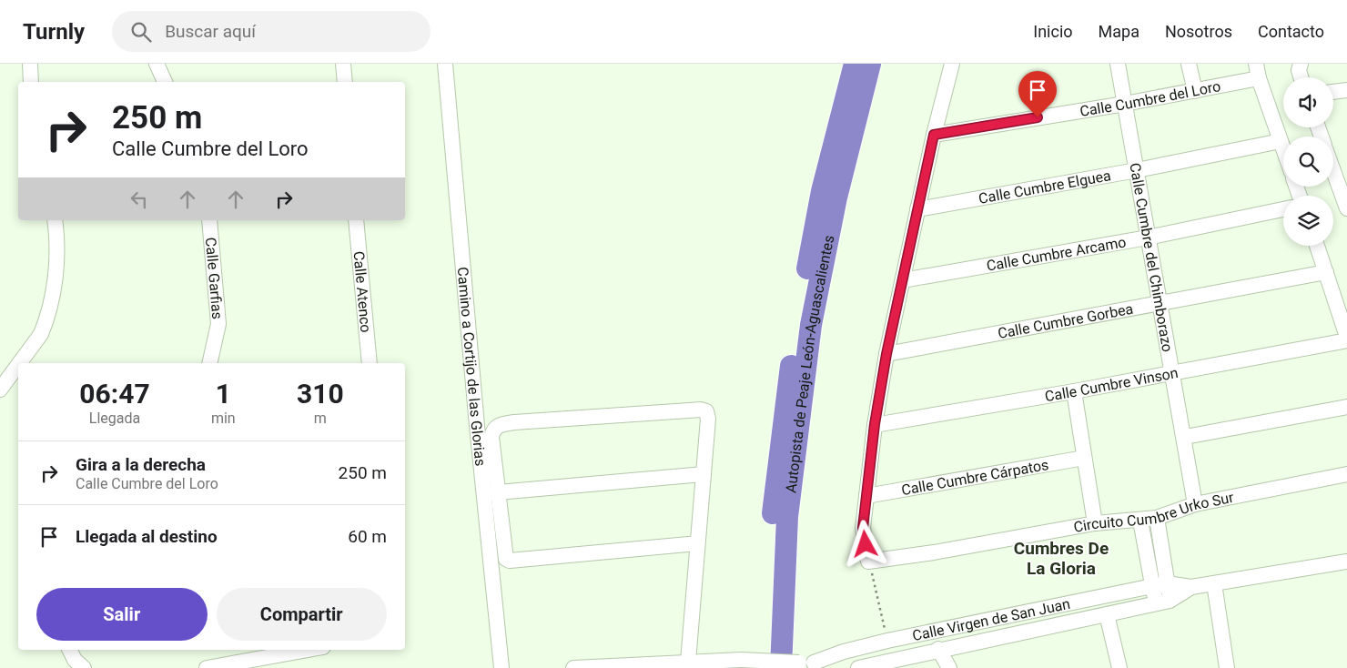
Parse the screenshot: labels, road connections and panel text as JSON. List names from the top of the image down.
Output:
{
  "streets": {
    "highway": ["Autopista de Peaje León-Aguascalientes"],
    "street": [
      "Calle Cumbre del Loro",
      "Calle Cumbre Elguea",
      "Calle Cumbre Arcamo",
      "Calle Cumbre del Chimborazo",
      "Calle Garfias",
      "Calle Atenco",
      "Calle Cumbre Gorbea",
      "Camino a Cortijo de las Glorias",
      "Calle Cumbre Vinson",
      "Calle Cumbre Cárpatos",
      "Circuito Cumbre Urko Sur",
      "Calle Virgen de San Juan"
    ]
  },
  "crossings": [
    ["Calle Cumbre del Loro", "Calle Cumbre del Chimborazo"],
    ["Calle Cumbre Elguea", "Calle Cumbre del Chimborazo"],
    ["Calle Cumbre Arcamo", "Calle Cumbre del Chimborazo"],
    ["Calle Cumbre del Chimborazo", "Calle Cumbre Gorbea"],
    ["Calle Cumbre del Chimborazo", "Calle Cumbre Vinson"],
    ["Calle Cumbre del Chimborazo", "Circuito Cumbre Urko Sur"],
    ["Autopista de Peaje León-Aguascalientes", "Calle Virgen de San Juan"]
  ],
  "districts": ["Cumbres De La Gloria"],
  "page": {
    "header": "Turnly",
    "search": "Buscar aquí",
    "nav": [
      "Inicio",
      "Mapa",
      "Nosotros",
      "Contacto"
    ],
    "turn": ["250 m", "Calle Cumbre del Loro"],
    "eta": [
      "06:47",
      "Llegada",
      "1",
      "min",
      "310",
      "m"
    ],
    "list": [
      {
        "name": "Gira a la derecha",
        "note": "Calle Cumbre del Loro",
        "value": "250 m"
      },
      {
        "name": "Llegada al destino",
        "value": "60 m"
      }
    ],
    "buttons": ["Salir", "Compartir"]
  }
}
